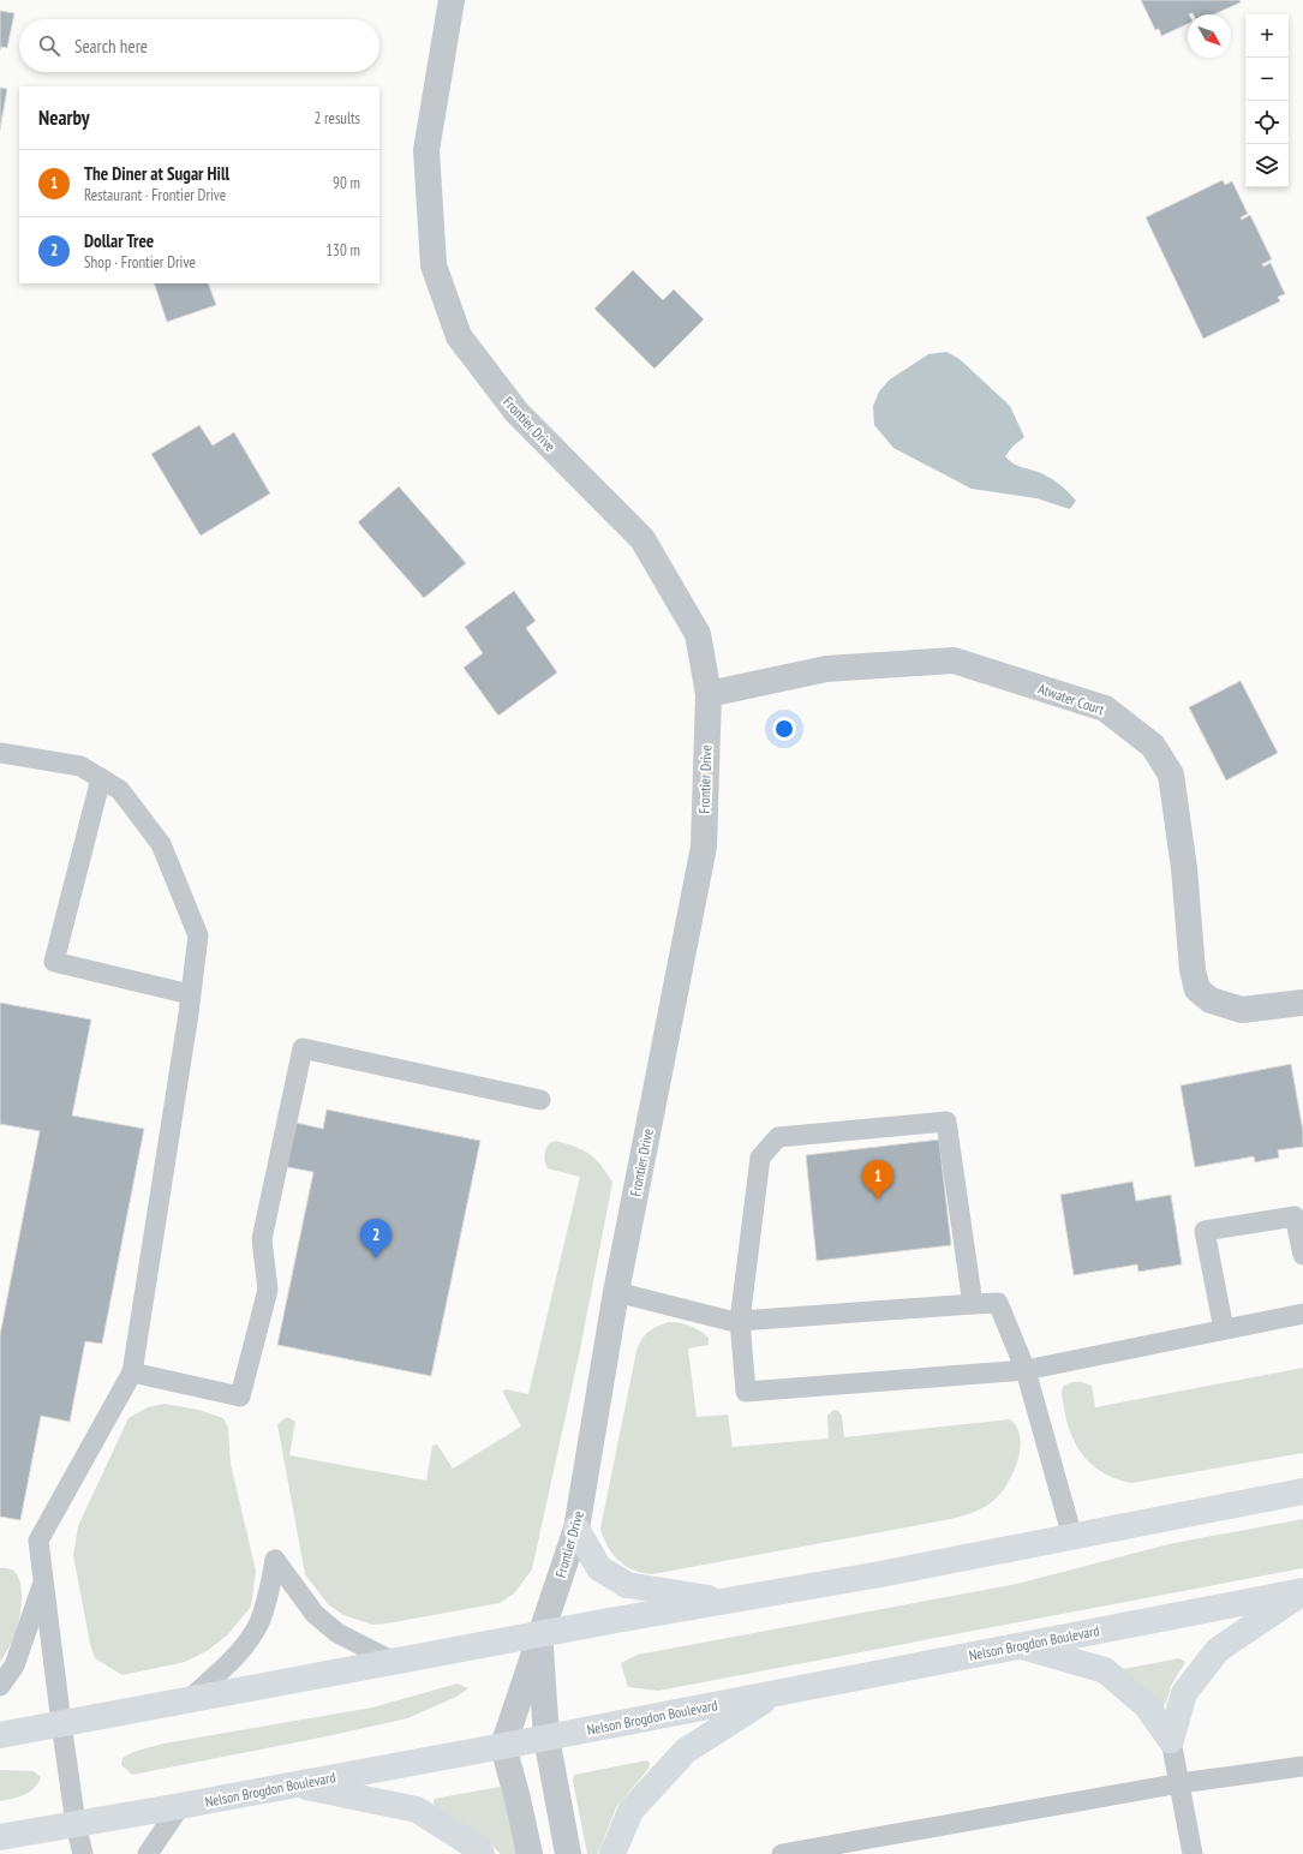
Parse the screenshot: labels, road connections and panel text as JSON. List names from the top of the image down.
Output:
{
  "streets": {
    "highway": ["Nelson Brogdon Boulevard"],
    "street": ["Frontier Drive", "Atwater Court"]
  },
  "crossings": [
    ["Frontier Drive", "Atwater Court"],
    ["Frontier Drive", "Nelson Brogdon Boulevard"]
  ],
  "north": "bottom right",
  "page": {
    "map_buttons": ["+", "−"],
    "search": "Search here",
    "heading": ["Nearby", "2 results"],
    "list": [
      {
        "mark": "1",
        "name": "The Diner at Sugar Hill",
        "note": "Restaurant · Frontier Drive",
        "value": "90 m"
      },
      {
        "mark": "2",
        "name": "Dollar Tree",
        "note": "Shop · Frontier Drive",
        "value": "130 m"
      }
    ],
    "pins": ["1", "2"]
  }
}
